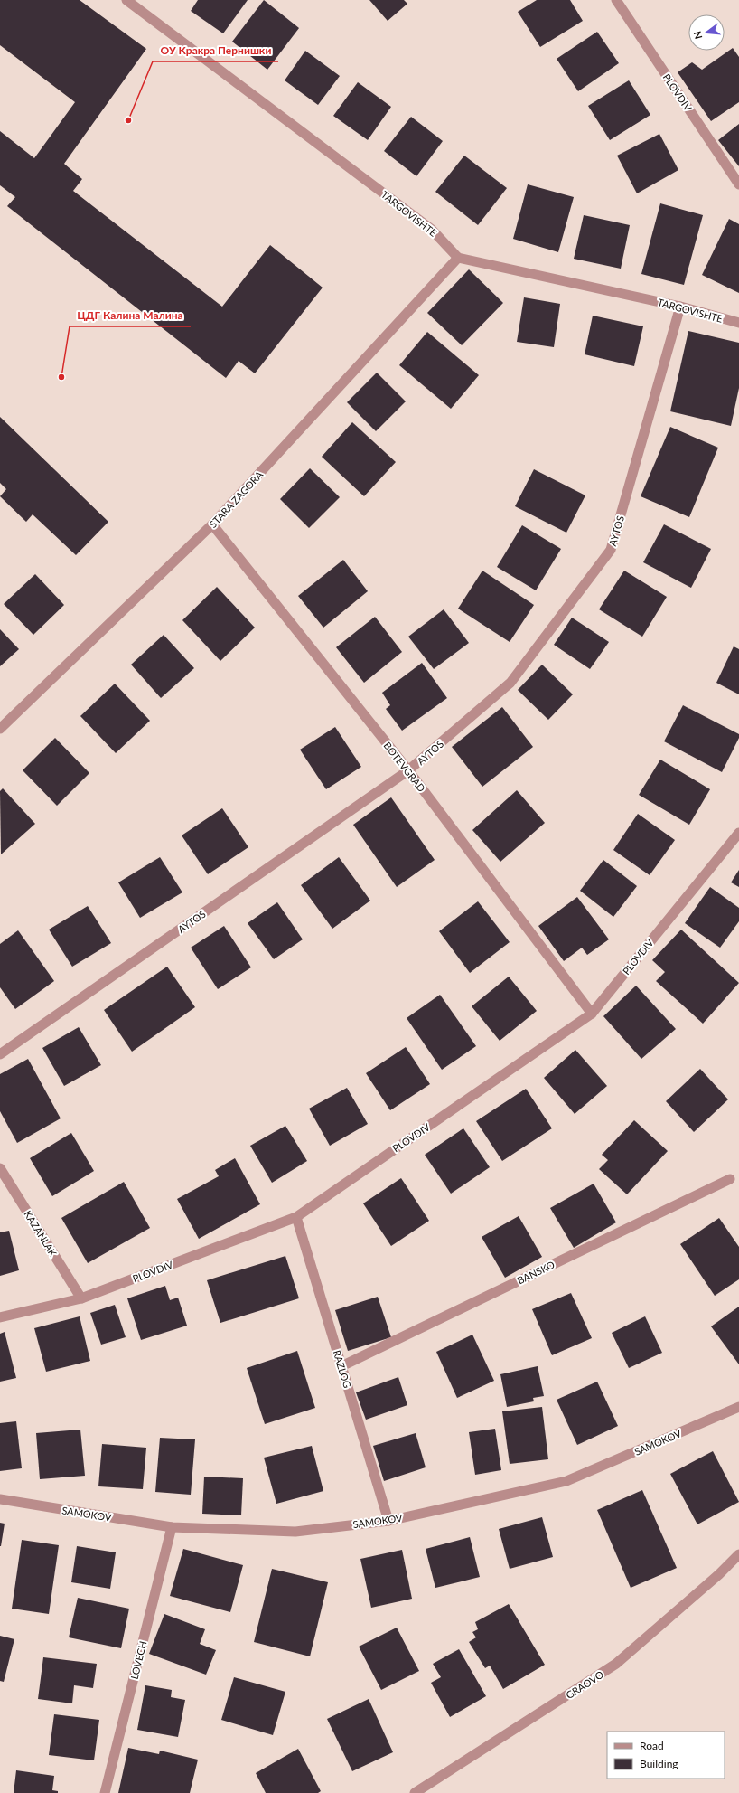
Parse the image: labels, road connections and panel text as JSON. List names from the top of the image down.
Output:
{
  "streets": {
    "street": [
      "PLOVDIV",
      "TARGOVISHTE",
      "STARA ZAGORA",
      "AYTOS",
      "BOTEVGRAD",
      "KAZANLAK",
      "BANSKO",
      "RAZLOG",
      "SAMOKOV",
      "LOVECH",
      "GRAOVO"
    ]
  },
  "crossings": [
    ["PLOVDIV", "BOTEVGRAD"],
    ["PLOVDIV", "KAZANLAK"],
    ["PLOVDIV", "RAZLOG"],
    ["TARGOVISHTE", "STARA ZAGORA"],
    ["TARGOVISHTE", "AYTOS"],
    ["STARA ZAGORA", "BOTEVGRAD"],
    ["AYTOS", "BOTEVGRAD"],
    ["BANSKO", "RAZLOG"],
    ["RAZLOG", "SAMOKOV"],
    ["SAMOKOV", "LOVECH"]
  ],
  "places": ["ОУ Кракра Пернишки", "ЦДГ Калина Малина"],
  "legend": ["Road", "Building"],
  "north": "left"
}
